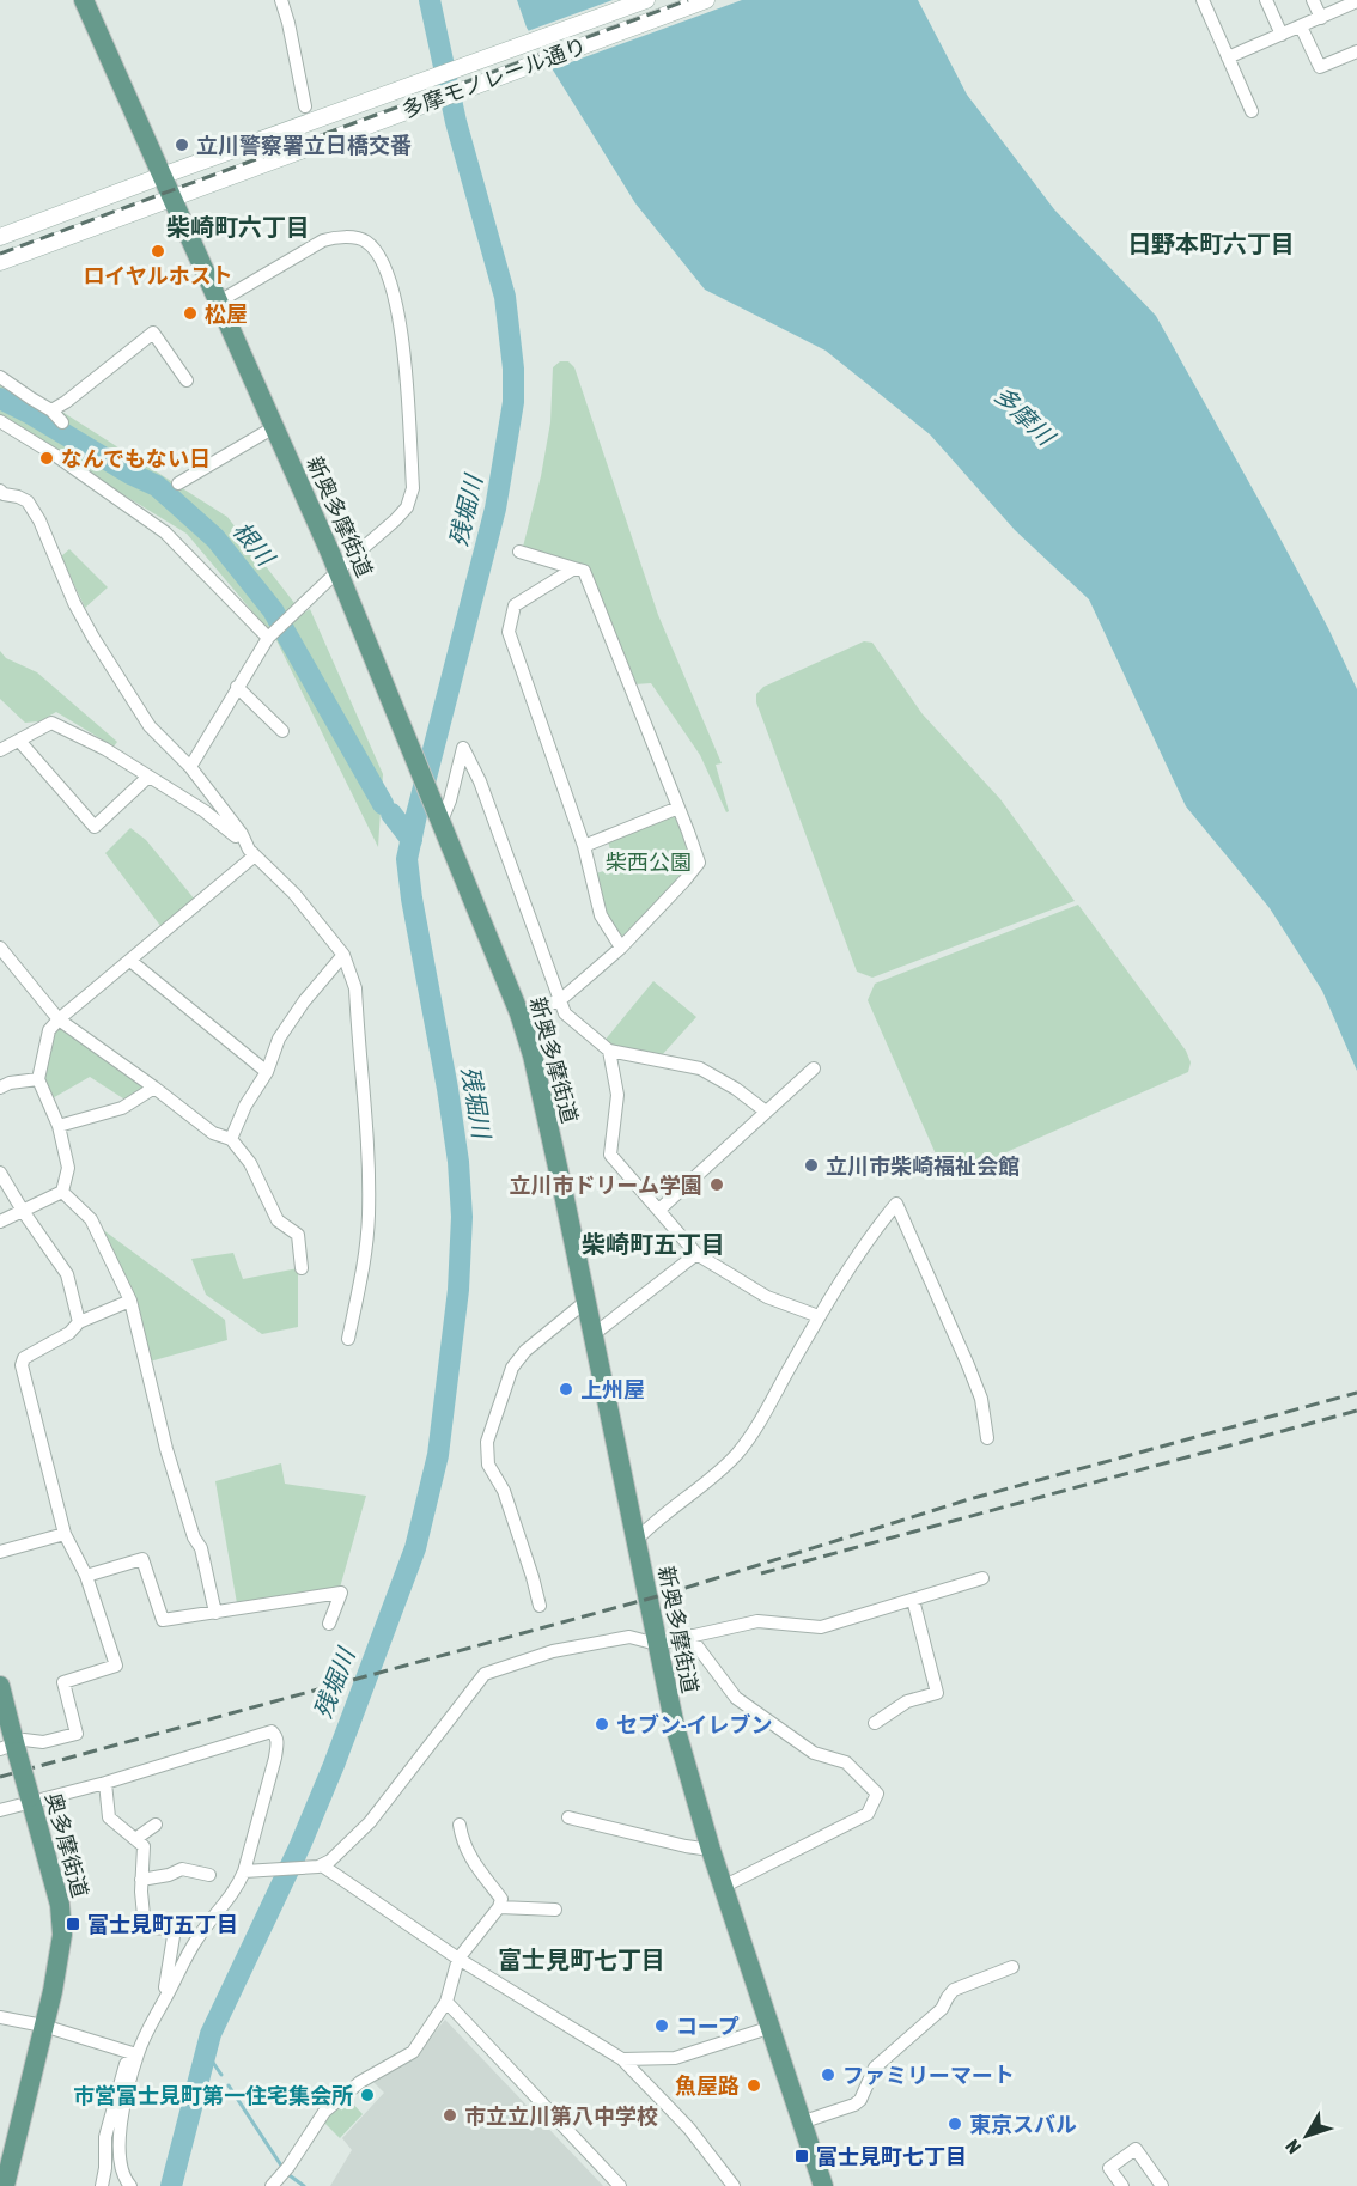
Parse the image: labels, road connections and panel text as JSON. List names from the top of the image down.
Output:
{
  "streets": {
    "main road": ["多摩モノレール通り", "新奥多摩街道", "奥多摩街道"]
  },
  "crossings": [
    ["多摩モノレール通り", "新奥多摩街道"]
  ],
  "districts": [
    "柴崎町六丁目",
    "日野本町六丁目",
    "柴崎町五丁目",
    "富士見町七丁目"
  ],
  "water": ["多摩川", "残堀川", "根川"],
  "parks": ["柴西公園"],
  "places": {
    "other": [
      "立川警察署立日橋交番",
      "ロイヤルホスト",
      "松屋",
      "なんでもない日",
      "立川市柴崎福祉会館",
      "立川市ドリーム学園",
      "上州屋",
      "セブン-イレブン",
      "コープ",
      "ファミリーマート",
      "魚屋路",
      "市営富士見町第一住宅集会所",
      "市立立川第八中学校",
      "東京スバル"
    ],
    "transit": ["富士見町五丁目", "富士見町七丁目"]
  },
  "north": "bottom left"
}
